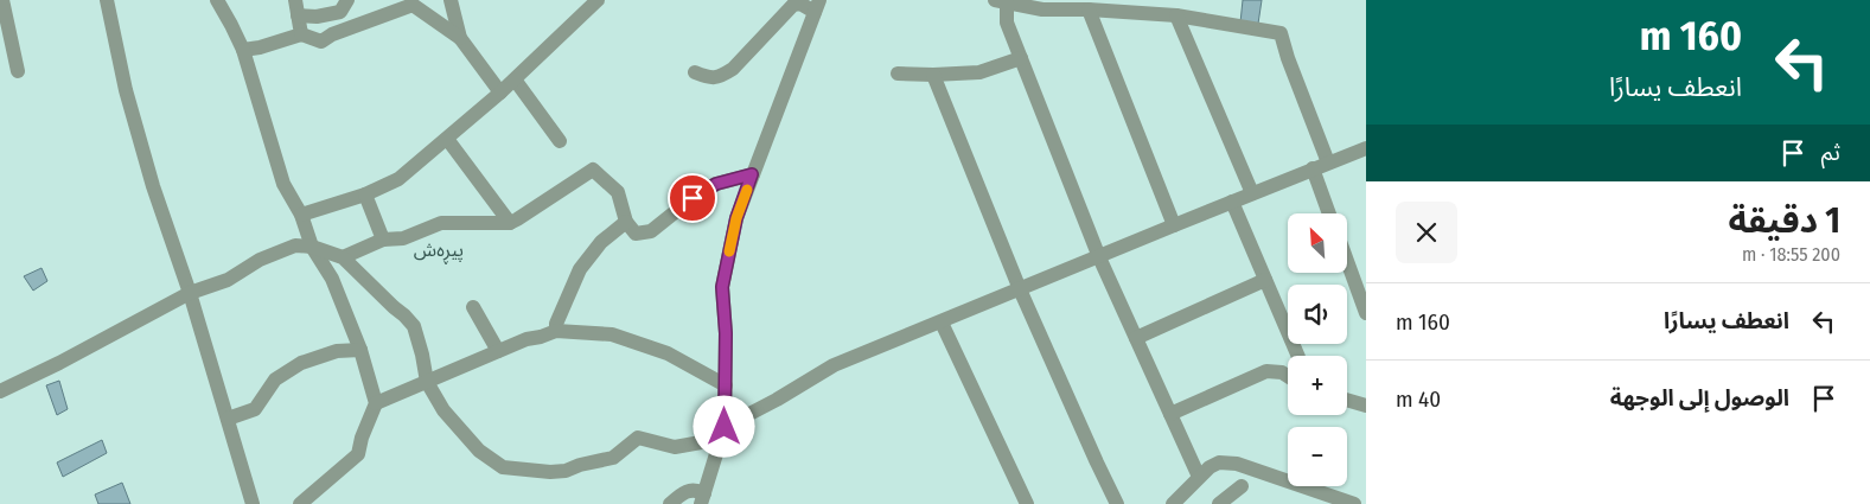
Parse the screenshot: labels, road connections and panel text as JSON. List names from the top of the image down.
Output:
{
  "districts": ["پیڕەش"],
  "north": "top left",
  "page": {
    "turn": ["160 m", "انعطف يسارًا"],
    "then": "ثم",
    "heading": ["1 دقيقة", "200 m · 18:55"],
    "map_buttons": ["+", "−"],
    "list": [
      {
        "name": "انعطف يسارًا",
        "value": "160 m"
      },
      {
        "name": "الوصول إلى الوجهة",
        "value": "40 m"
      }
    ]
  }
}
